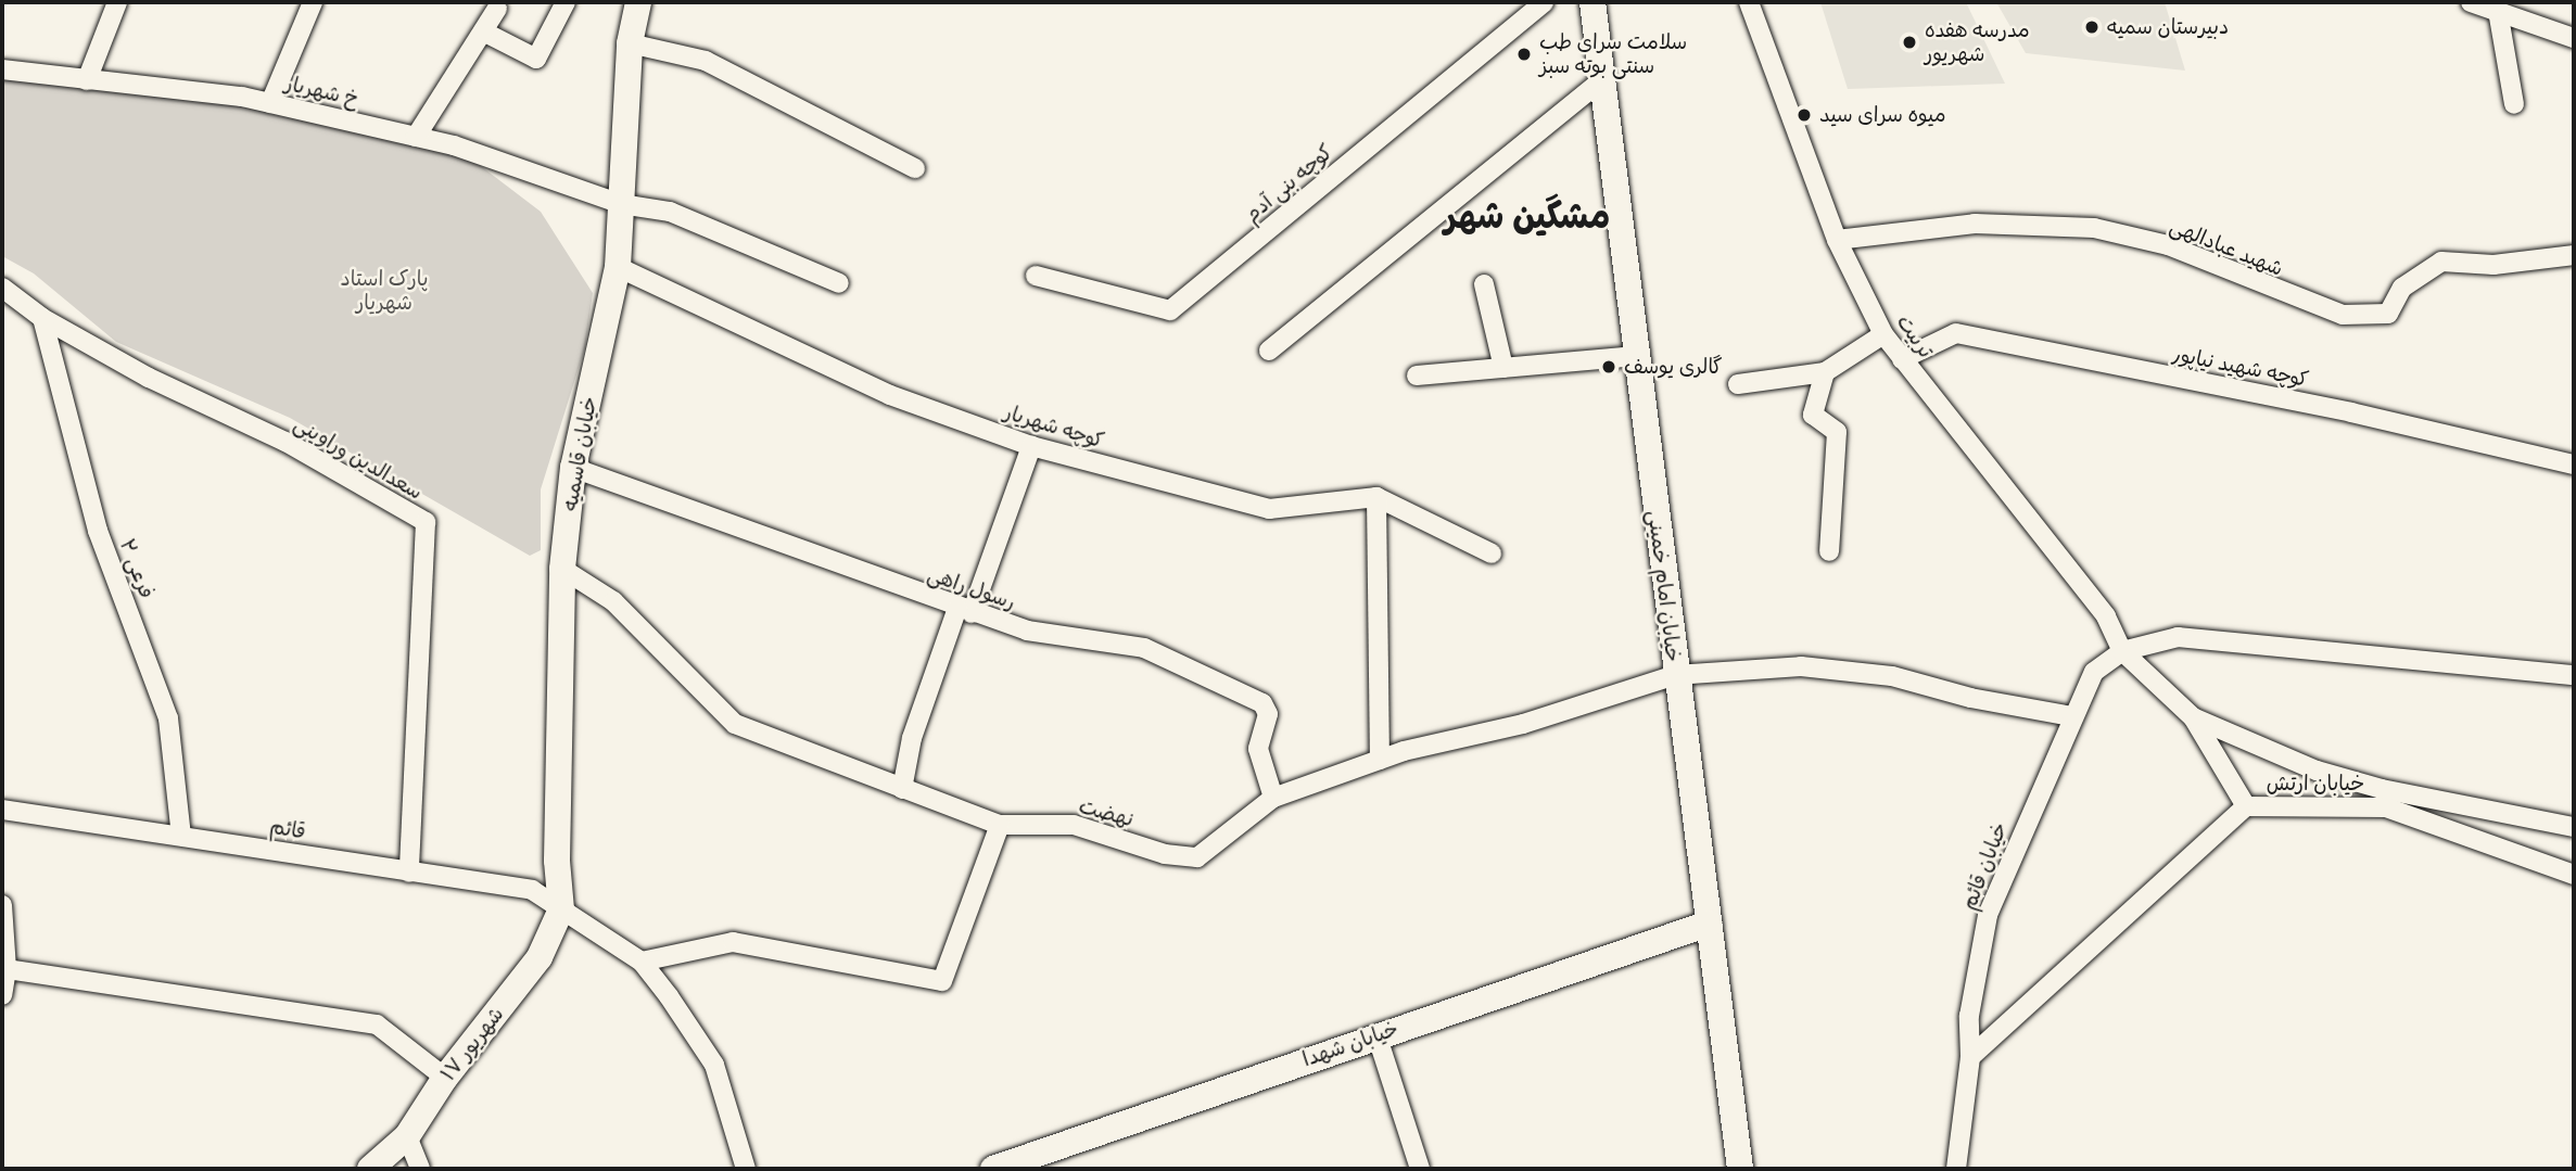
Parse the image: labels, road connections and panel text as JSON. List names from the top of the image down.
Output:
{
  "streets": {
    "street": [
      "خ شهریار",
      "کوچه بنی آدم",
      "شهید عبادالهی",
      "تربیت",
      "کوچه شهید نیاپور",
      "کوچه شهریار",
      "خیابان قاسمیه",
      "سعدالدین وراوینی",
      "فرعی ۲",
      "خیابان امام خمینی",
      "رسول راهی",
      "خیابان ارتش",
      "نهضت",
      "قائم",
      "خیابان قائم",
      "۱۷ شهریور",
      "خیابان شهدا"
    ]
  },
  "crossings": [
    ["خ شهریار", "خیابان قاسمیه"],
    ["شهید عبادالهی", "تربیت"],
    ["تربیت", "کوچه شهید نیاپور"],
    ["تربیت", "خیابان ارتش"],
    ["تربیت", "خیابان قائم"],
    ["کوچه شهریار", "خیابان قاسمیه"],
    ["خیابان قاسمیه", "رسول راهی"],
    ["خیابان قاسمیه", "نهضت"],
    ["خیابان قاسمیه", "قائم"],
    ["خیابان قاسمیه", "۱۷ شهریور"],
    ["سعدالدین وراوینی", "فرعی ۲"],
    ["سعدالدین وراوینی", "قائم"],
    ["فرعی ۲", "قائم"],
    ["خیابان امام خمینی", "نهضت"],
    ["خیابان امام خمینی", "خیابان شهدا"],
    ["رسول راهی", "نهضت"],
    ["خیابان ارتش", "خیابان قائم"],
    ["نهضت", "خیابان قائم"],
    ["قائم", "۱۷ شهریور"]
  ],
  "districts": ["مشگین شهر"],
  "parks": ["پارک استاد شهریار"],
  "places": [
    "دبیرستان سمیه",
    "مدرسه هفده شهریور",
    "سلامت سرای طب سنتی بوته سبز",
    "میوه سرای سید",
    "گالری یوسف"
  ]
}
